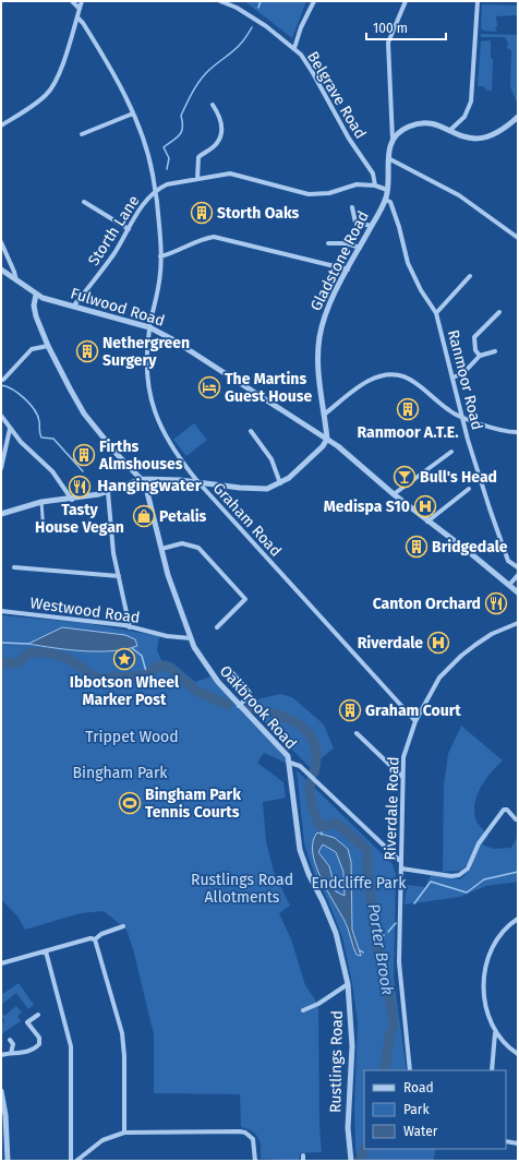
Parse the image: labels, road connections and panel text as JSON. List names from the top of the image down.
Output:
{
  "streets": {
    "street": [
      "Belgrave Road",
      "Storth Lane",
      "Gladstone Road",
      "Fulwood Road",
      "Ranmoor Road",
      "Graham Road",
      "Westwood Road",
      "Oakbrook Road",
      "Riverdale Road",
      "Rustlings Road"
    ]
  },
  "crossings": [
    ["Belgrave Road", "Storth Lane"],
    ["Storth Lane", "Gladstone Road"],
    ["Storth Lane", "Fulwood Road"],
    ["Gladstone Road", "Fulwood Road"],
    ["Gladstone Road", "Ranmoor Road"],
    ["Fulwood Road", "Graham Road"],
    ["Graham Road", "Riverdale Road"],
    ["Westwood Road", "Oakbrook Road"],
    ["Oakbrook Road", "Riverdale Road"],
    ["Oakbrook Road", "Rustlings Road"]
  ],
  "districts": ["Hangingwater"],
  "water": ["Porter Brook"],
  "parks": [
    "Trippet Wood",
    "Bingham Park",
    "Rustlings Road Allotments",
    "Endcliffe Park"
  ],
  "places": {
    "building": [
      "Storth Oaks",
      "Nethergreen Surgery",
      "Ranmoor A.T.E.",
      "Firths Almshouses",
      "Bridgedale",
      "Graham Court"
    ],
    "hotel": ["The Martins Guest House"],
    "bar": ["Bull's Head"],
    "restaurant": ["Tasty House Vegan", "Canton Orchard"],
    "hospital": ["Medispa S10", "Riverdale"],
    "shop": ["Petalis"],
    "place": ["Ibbotson Wheel Marker Post"],
    "sports": ["Bingham Park Tennis Courts"]
  },
  "legend": ["Road", "Park", "Water"],
  "scale_bar": "100 m"
}
